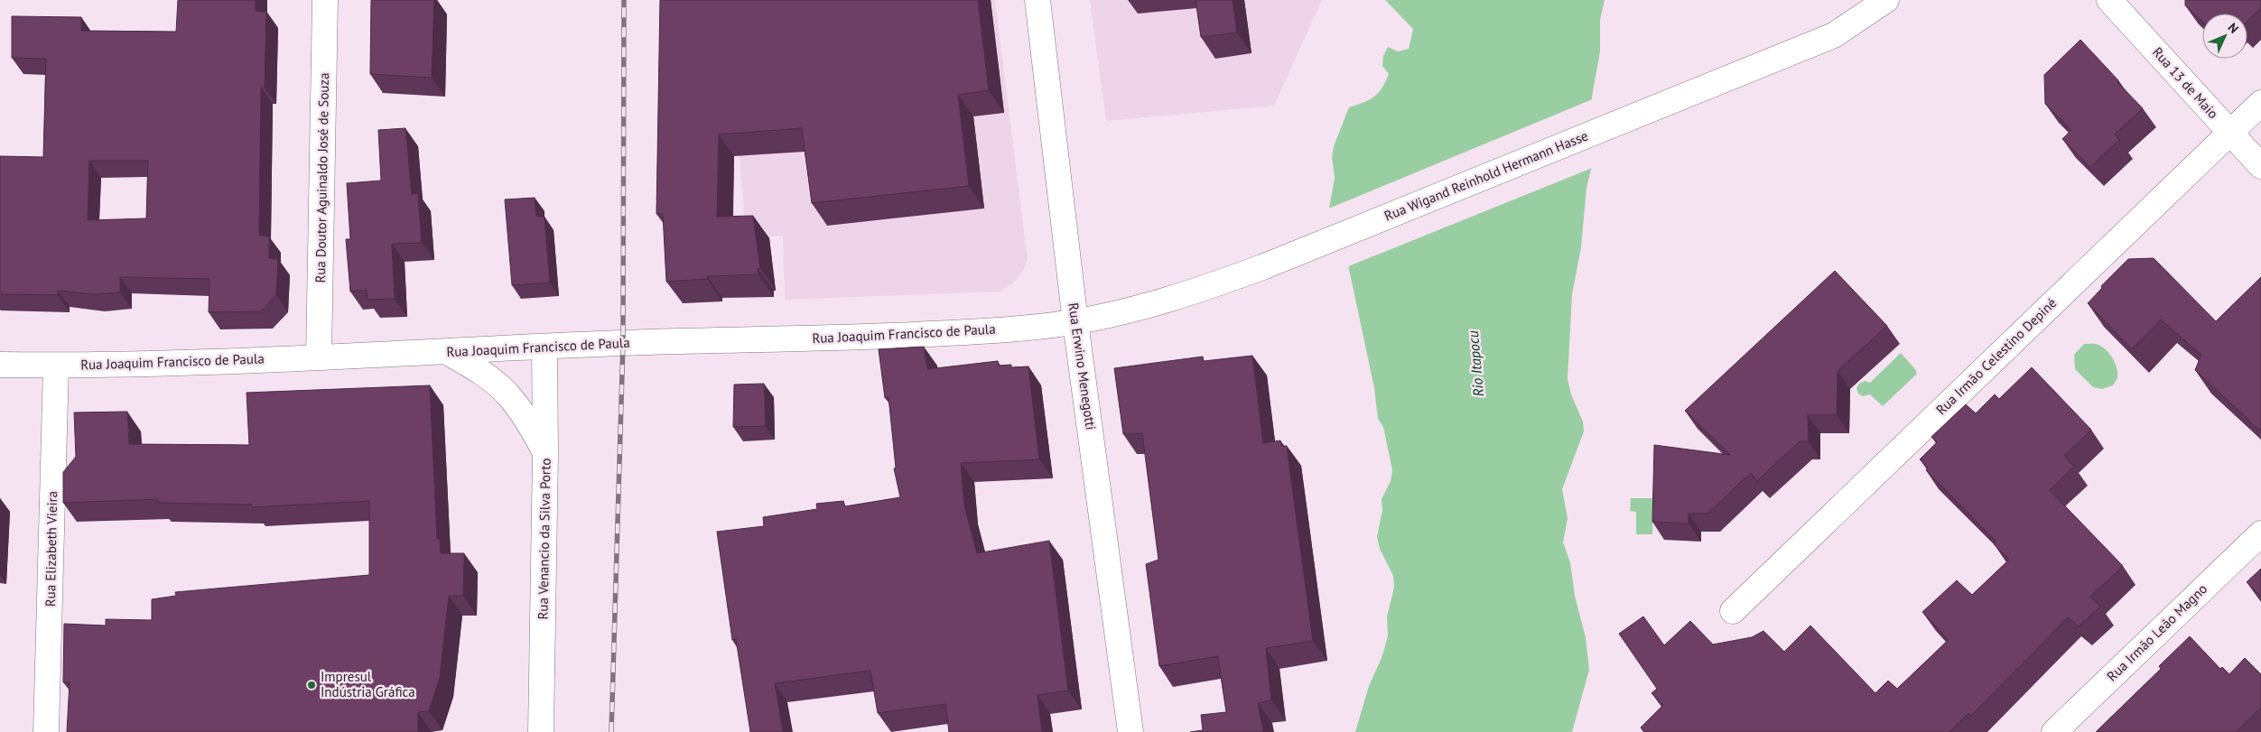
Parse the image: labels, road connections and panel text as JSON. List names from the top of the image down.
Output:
{
  "streets": {
    "street": [
      "Rua 13 de Maio",
      "Rua Wigand Reinhold Hermann Hasse",
      "Rua Doutor Aguinaldo José de Souza",
      "Rua Joaquim Francisco de Paula",
      "Rua Irmão Celestino Depiné",
      "Rua Erwino Menegotti",
      "Rua Venancio da Silva Porto",
      "Rua Elizabeth Vieira",
      "Rua Irmão Leão Magno"
    ]
  },
  "crossings": [
    ["Rua 13 de Maio", "Rua Irmão Celestino Depiné"],
    ["Rua Wigand Reinhold Hermann Hasse", "Rua Joaquim Francisco de Paula"],
    ["Rua Wigand Reinhold Hermann Hasse", "Rua Erwino Menegotti"],
    ["Rua Doutor Aguinaldo José de Souza", "Rua Joaquim Francisco de Paula"],
    ["Rua Joaquim Francisco de Paula", "Rua Erwino Menegotti"],
    ["Rua Joaquim Francisco de Paula", "Rua Venancio da Silva Porto"],
    ["Rua Joaquim Francisco de Paula", "Rua Elizabeth Vieira"]
  ],
  "water": ["Rio Itapocu"],
  "places": ["Impresul Indústria Gráfica"],
  "north": "top right"
}
